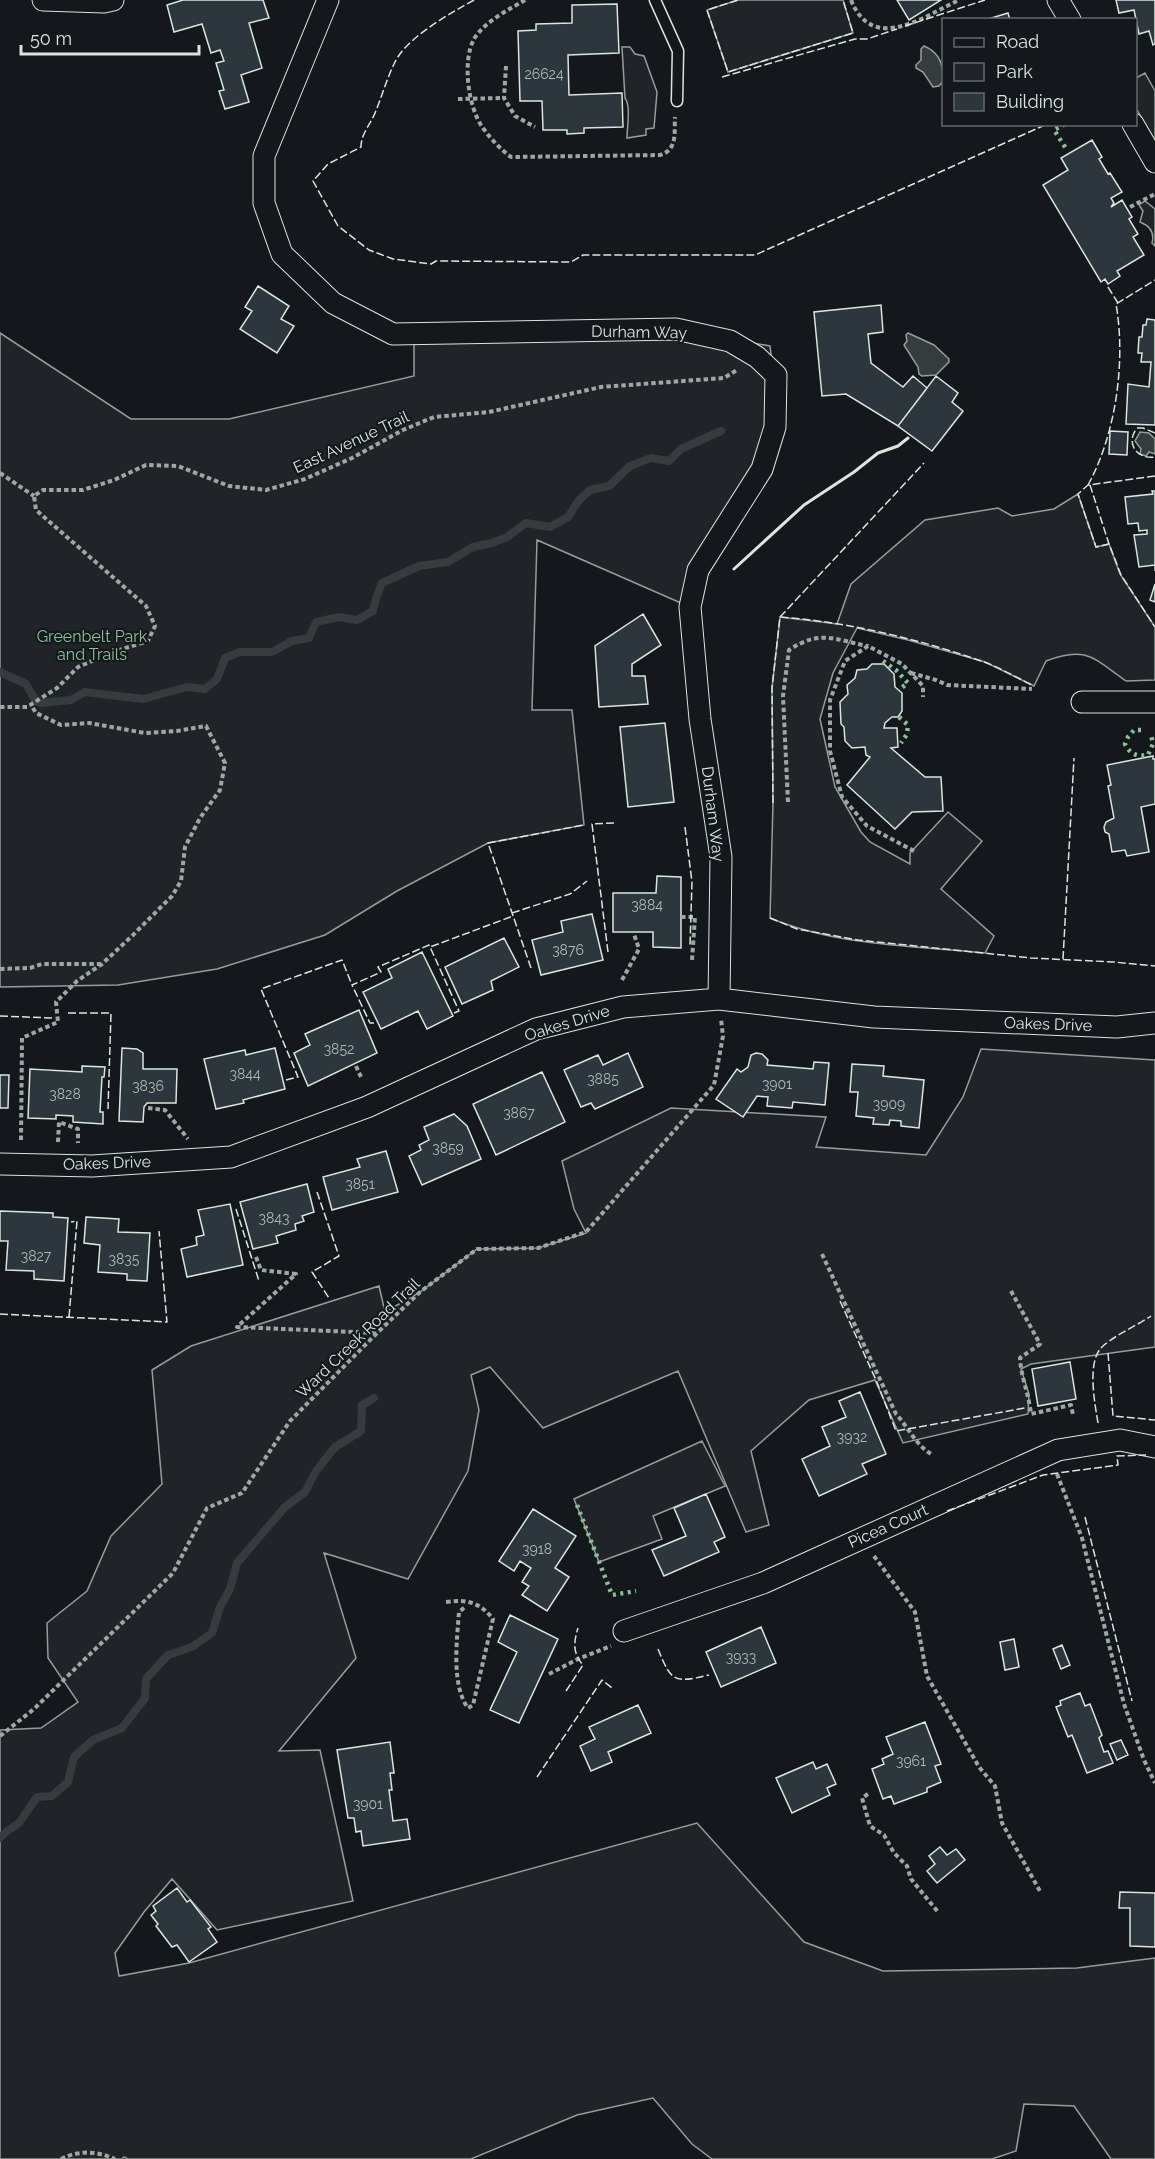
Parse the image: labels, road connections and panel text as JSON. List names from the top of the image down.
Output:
{
  "streets": {
    "street": ["Durham Way", "Oakes Drive", "Picea Court"],
    "path": ["East Avenue Trail", "Ward Creek Road Trail"]
  },
  "crossings": [
    ["Durham Way", "East Avenue Trail"],
    ["Durham Way", "Oakes Drive"],
    ["Durham Way", "Ward Creek Road Trail"],
    ["Oakes Drive", "Ward Creek Road Trail"]
  ],
  "parks": ["Greenbelt Park and Trails"],
  "house_numbers": [
    "26624",
    "3884",
    "3876",
    "3852",
    "3844",
    "3885",
    "3901",
    "3836",
    "3828",
    "3909",
    "3867",
    "3859",
    "3851",
    "3843",
    "3827",
    "3835",
    "3932",
    "3918",
    "3933",
    "3961",
    "3901"
  ],
  "legend": ["Road", "Park", "Building"],
  "scale_bar": "50 m"
}
